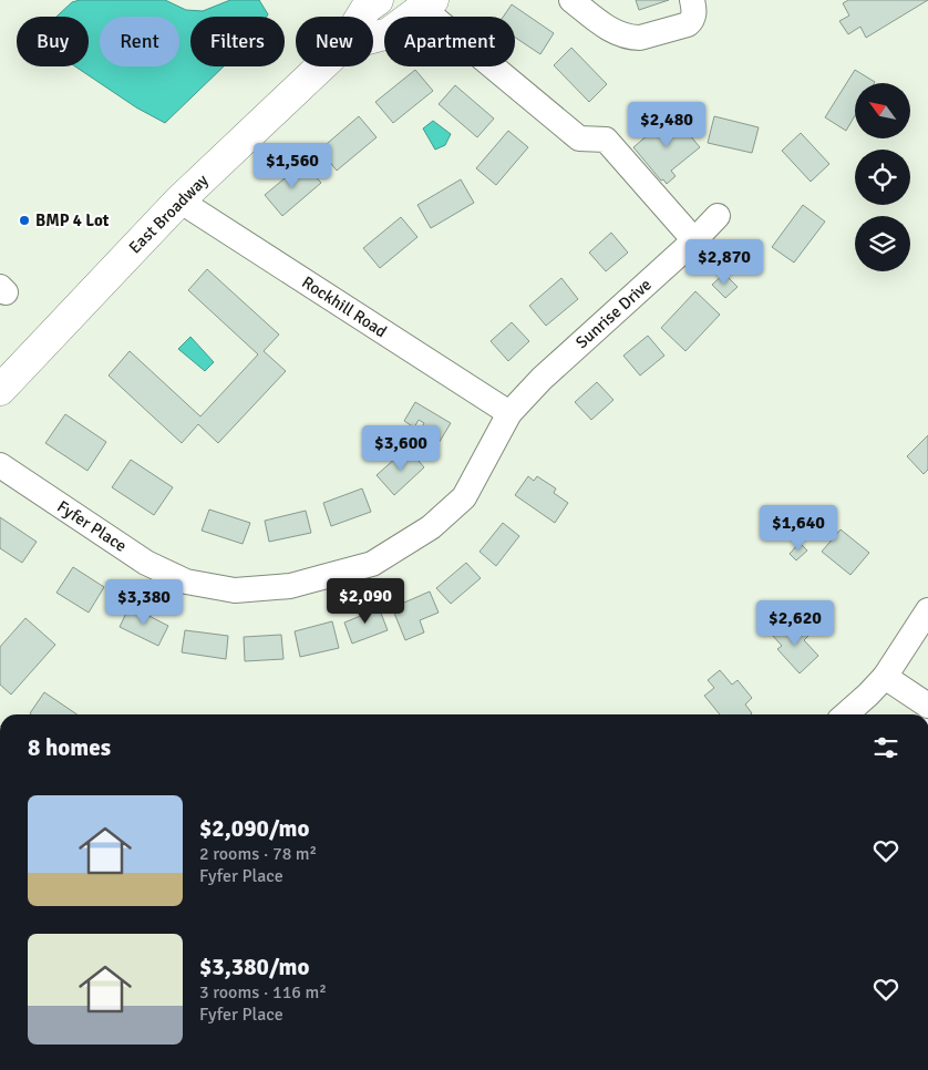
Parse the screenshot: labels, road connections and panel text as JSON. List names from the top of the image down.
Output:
{
  "streets": {
    "main road": ["East Broadway"],
    "street": ["Rockhill Road", "Sunrise Drive", "Fyfer Place"]
  },
  "crossings": [
    ["East Broadway", "Rockhill Road"],
    ["Rockhill Road", "Sunrise Drive"],
    ["Rockhill Road", "Fyfer Place"],
    ["Sunrise Drive", "Fyfer Place"]
  ],
  "places": ["BMP 4 Lot"],
  "north": "top left",
  "page": {
    "chip": [
      "Buy",
      "Rent",
      "Filters",
      "New",
      "Apartment"
    ],
    "price": [
      "$2,480",
      "$1,560",
      "$2,870",
      "$3,600",
      "$1,640",
      "$2,090",
      "$3,380",
      "$2,620"
    ],
    "heading": "8 homes",
    "list": [
      {
        "name": "$2,090/mo",
        "note": "2 rooms · 78 m² · Fyfer Place"
      },
      {
        "name": "$3,380/mo",
        "note": "3 rooms · 116 m² · Fyfer Place"
      }
    ]
  }
}
